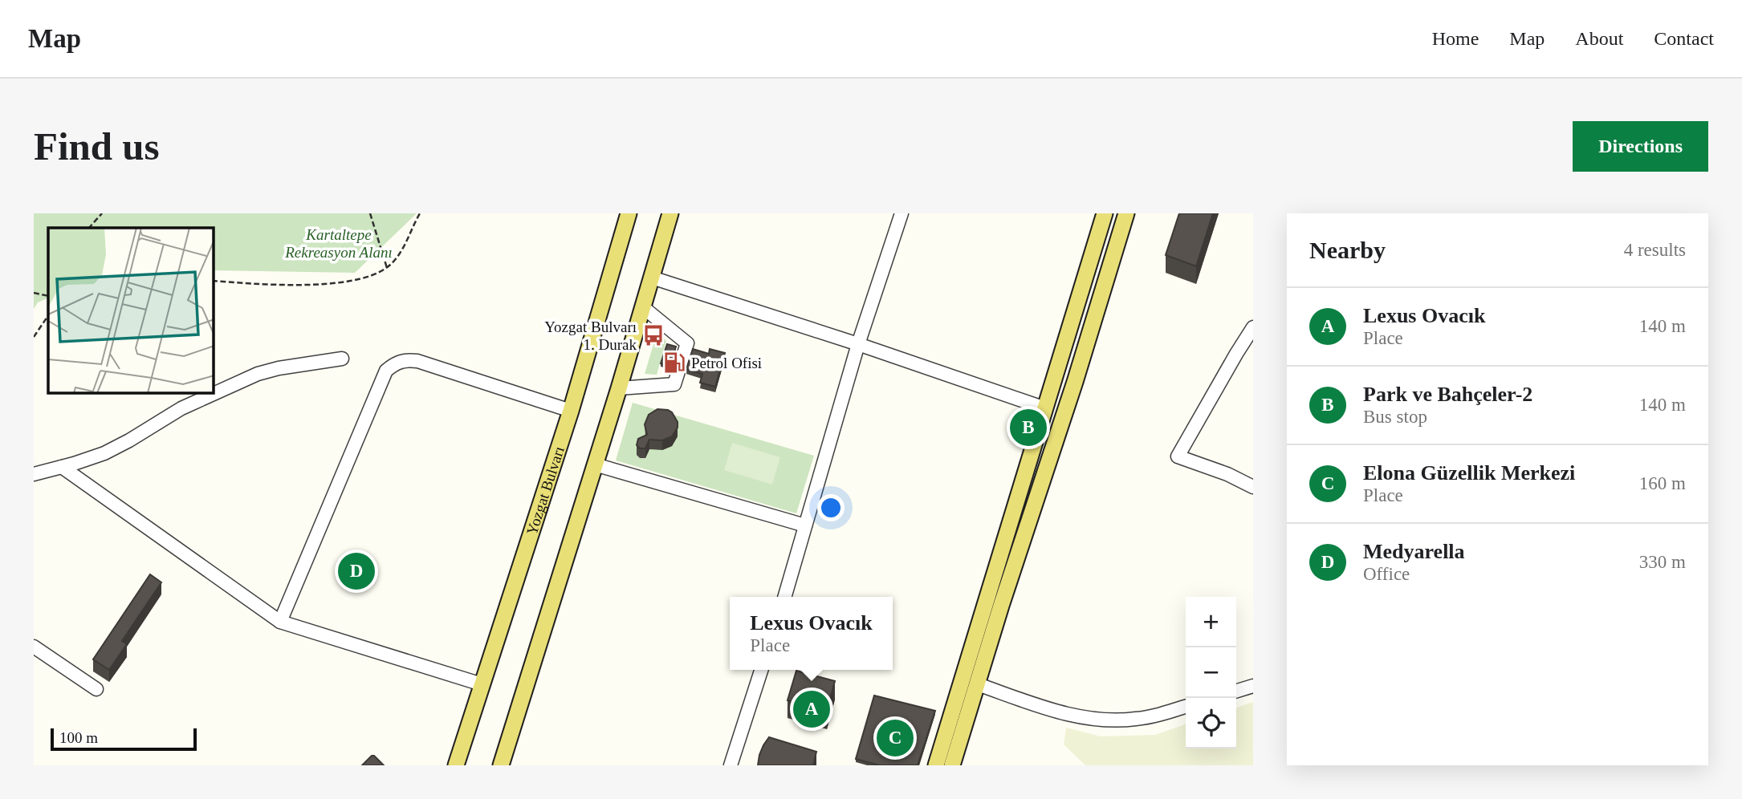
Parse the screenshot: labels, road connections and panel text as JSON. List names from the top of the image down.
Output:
{
  "streets": {
    "main road": ["Yozgat Bulvarı"]
  },
  "parks": ["Kartaltepe Rekreasyon Alanı"],
  "places": {
    "bus stop": ["Yozgat Bulvarı 1. Durak"],
    "fuel station": ["Petrol Ofisi"]
  },
  "scale_bar": "100 m",
  "page": {
    "header": "Map",
    "nav": [
      "Home",
      "Map",
      "About",
      "Contact"
    ],
    "buttons": "Directions",
    "title": "Find us",
    "heading": ["Nearby", "4 results"],
    "list": [
      {
        "mark": "A",
        "name": "Lexus Ovacık",
        "note": "Place",
        "value": "140 m"
      },
      {
        "mark": "B",
        "name": "Park ve Bahçeler-2",
        "note": "Bus stop",
        "value": "140 m"
      },
      {
        "mark": "C",
        "name": "Elona Güzellik Merkezi",
        "note": "Place",
        "value": "160 m"
      },
      {
        "mark": "D",
        "name": "Medyarella",
        "note": "Office",
        "value": "330 m"
      }
    ],
    "pins": [
      "B",
      "D",
      "A",
      "C"
    ],
    "map_buttons": ["+", "−"],
    "popup": ["Lexus Ovacık", "Place"],
    "scale": "100 m"
  }
}
